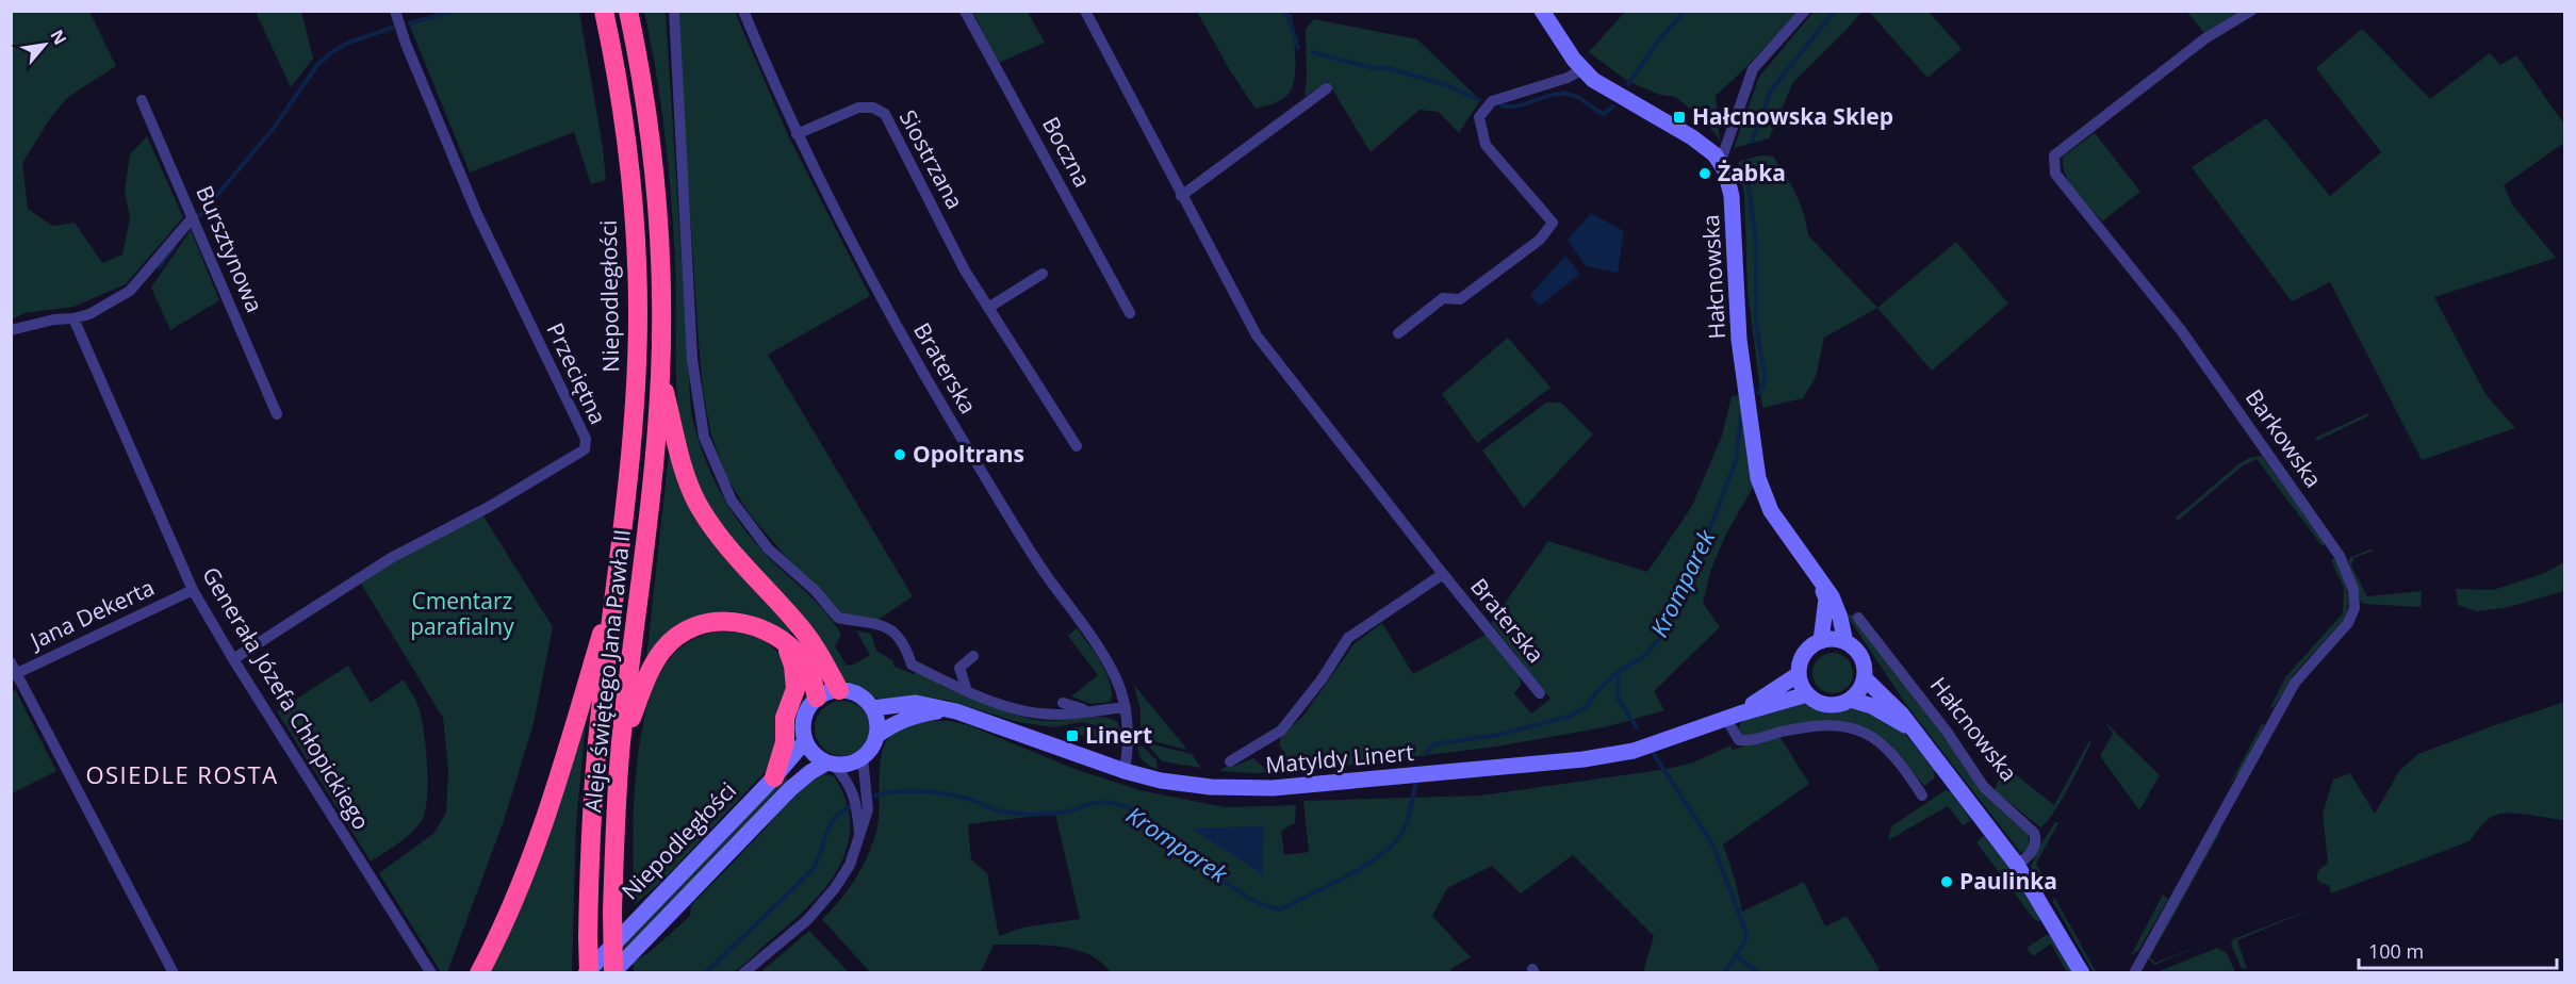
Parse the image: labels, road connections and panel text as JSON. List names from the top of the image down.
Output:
{
  "streets": {
    "highway": ["Niepodległości", "Aleje świętego Jana Pawła II"],
    "street": [
      "Boczna",
      "Siostrzana",
      "Bursztynowa",
      "Hałcnowska",
      "Braterska",
      "Przeciętna",
      "Barkowska",
      "Jana Dekerta",
      "Generała Józefa Chłopickiego",
      "Matyldy Linert"
    ]
  },
  "crossings": [
    ["Siostrzana", "Braterska"],
    ["Hałcnowska", "Matyldy Linert"],
    ["Niepodległości", "Aleje świętego Jana Pawła II"],
    ["Niepodległości", "Matyldy Linert"],
    ["Braterska", "Matyldy Linert"],
    ["Przeciętna", "Generała Józefa Chłopickiego"],
    ["Jana Dekerta", "Generała Józefa Chłopickiego"]
  ],
  "districts": ["OSIEDLE ROSTA"],
  "water": ["Kromparek"],
  "parks": ["Cmentarz parafialny"],
  "places": {
    "transit": ["Hałcnowska Sklep", "Linert"],
    "other": ["Żabka", "Opoltrans", "Paulinka"]
  },
  "scale_bar": "100 m",
  "north": "top right"
}
